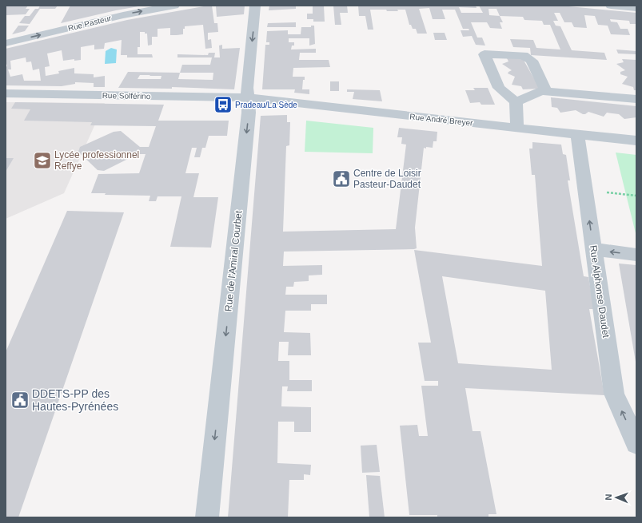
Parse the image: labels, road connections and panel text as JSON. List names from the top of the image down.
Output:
{
  "streets": {
    "street": [
      "Rue Pasteur",
      "Rue Solférino",
      "Rue André Breyer",
      "Rue de l'Amiral Courbet",
      "Rue Alphonse Daudet"
    ]
  },
  "crossings": [
    ["Rue Solférino", "Rue André Breyer"],
    ["Rue Solférino", "Rue de l'Amiral Courbet"],
    ["Rue André Breyer", "Rue de l'Amiral Courbet"],
    ["Rue André Breyer", "Rue Alphonse Daudet"]
  ],
  "one_way": ["Rue Pasteur", "Rue de l'Amiral Courbet", "Rue Alphonse Daudet"],
  "places": {
    "bus stop": ["Pradeau/La Sède"],
    "school or university": ["Lycée professionnel Reffye"],
    "public building": ["Centre de Loisir Pasteur-Daudet", "DDETS-PP des Hautes-Pyrénées"]
  },
  "north": "left"
}
